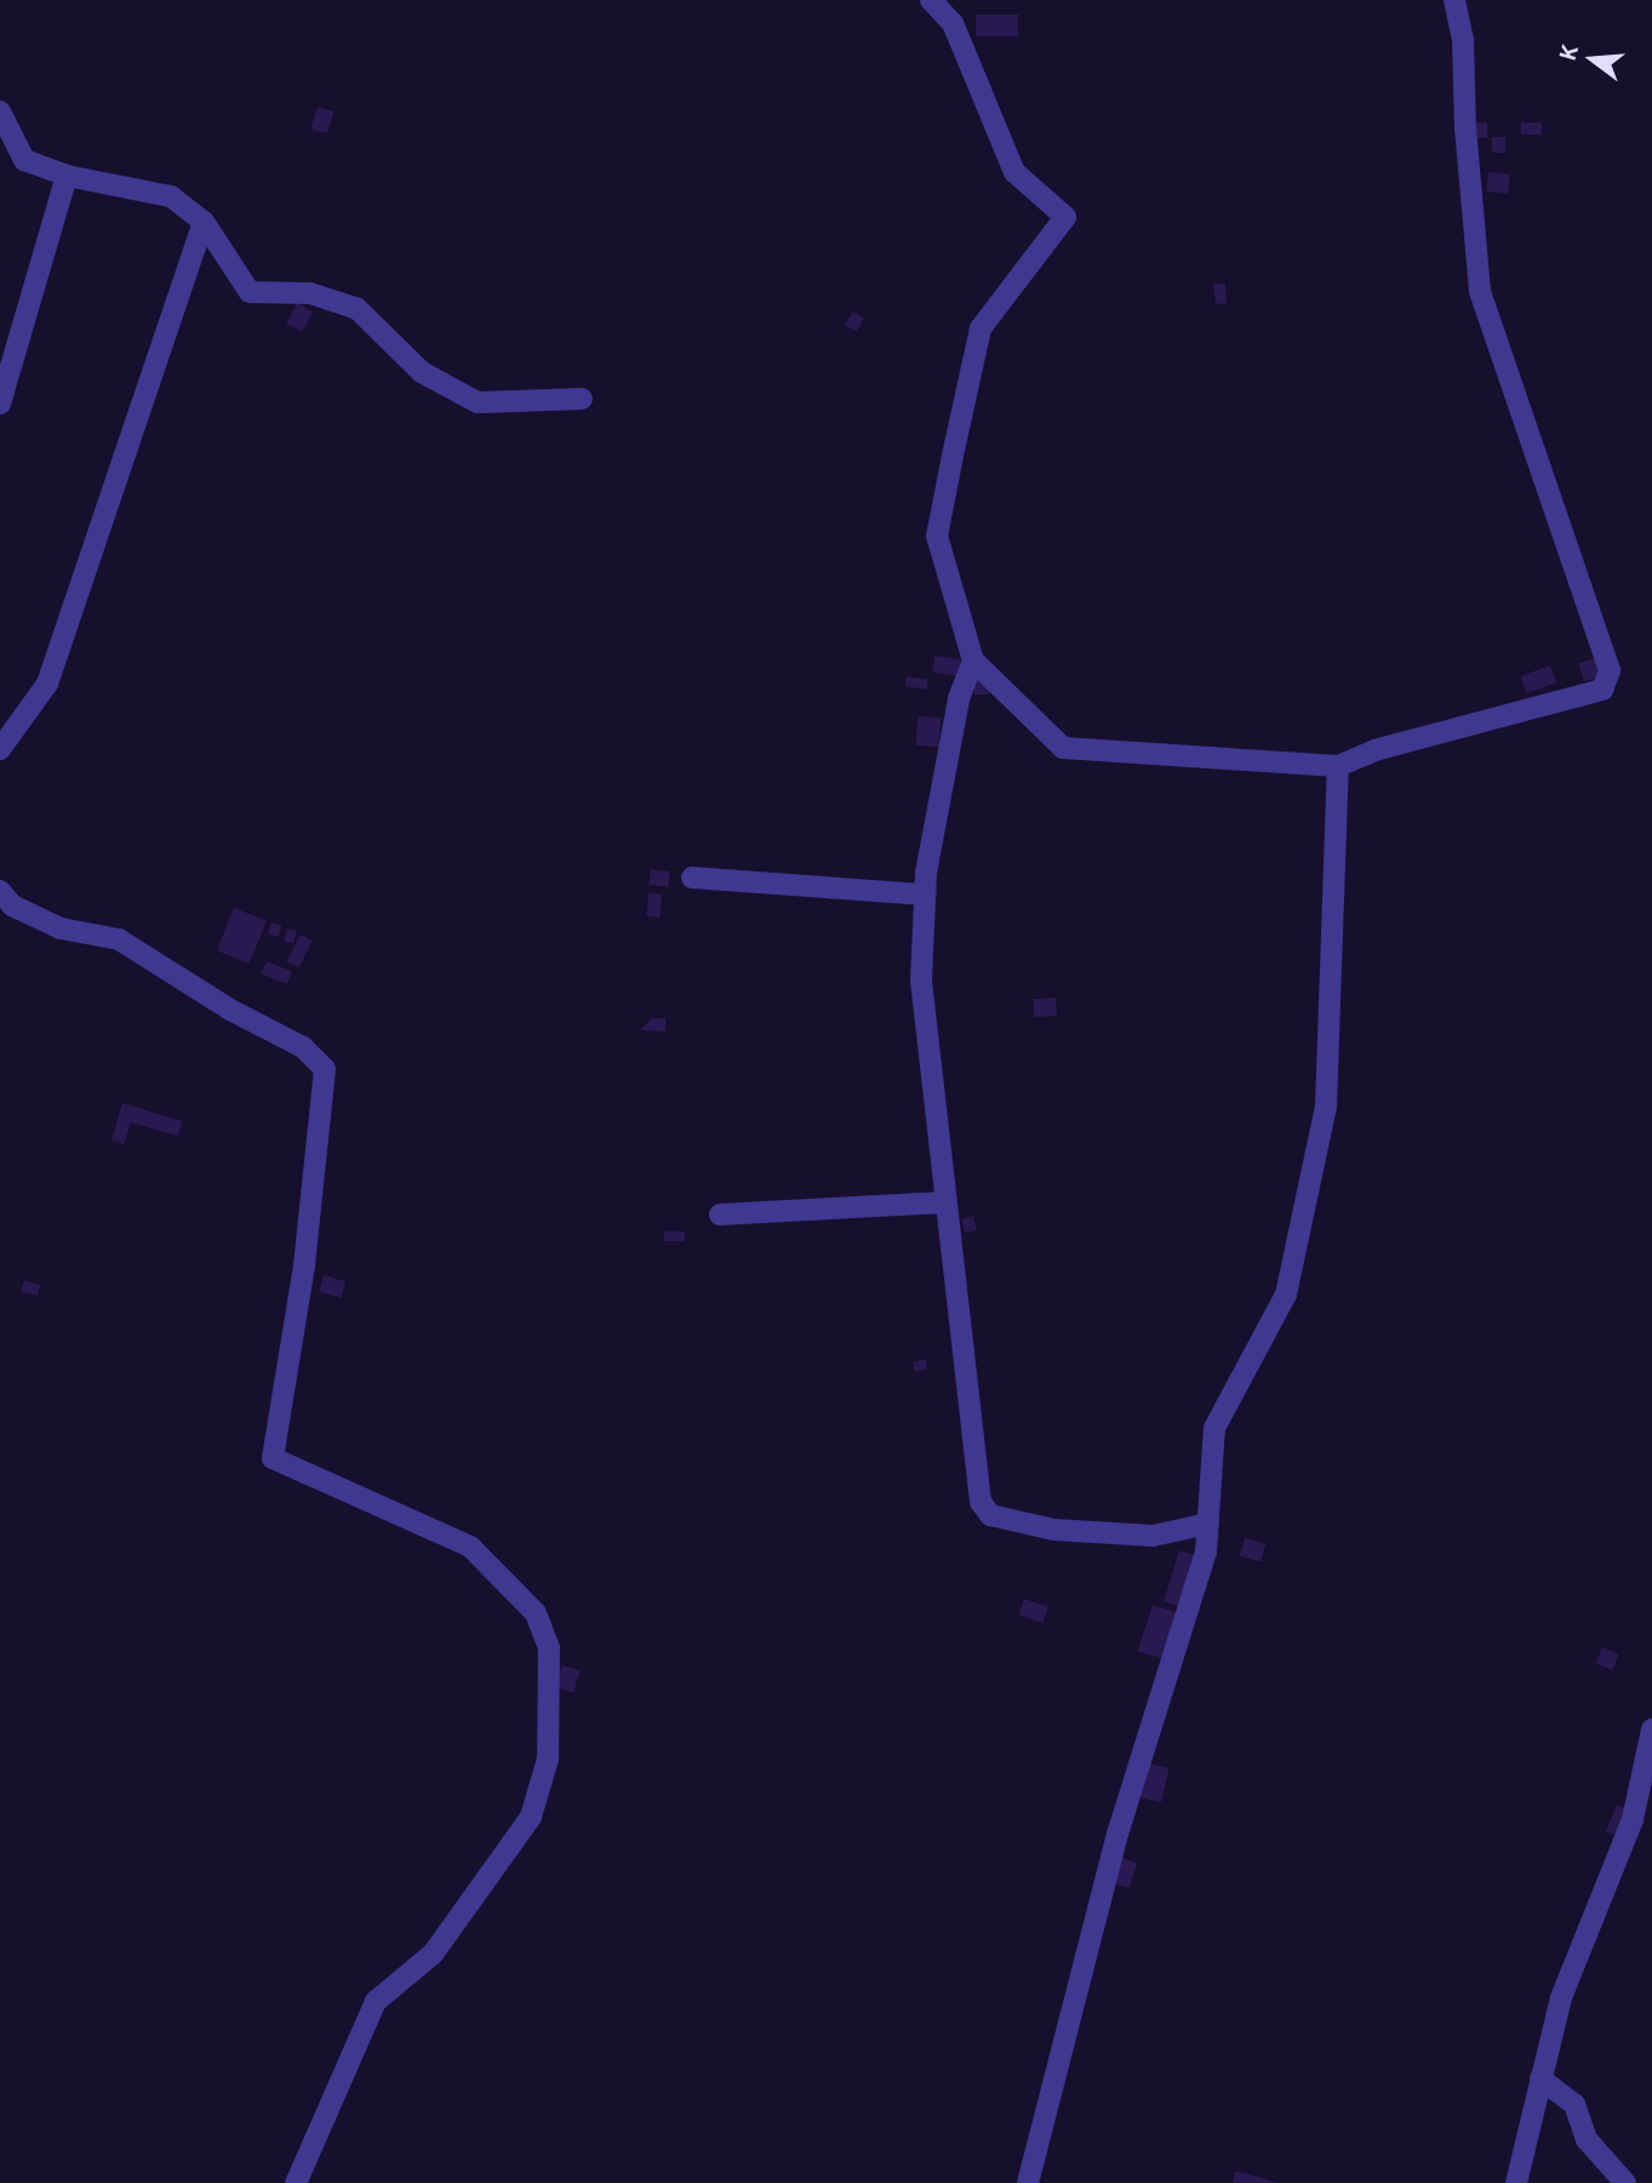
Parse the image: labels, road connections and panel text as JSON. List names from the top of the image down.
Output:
{
  "north": "left"
}
